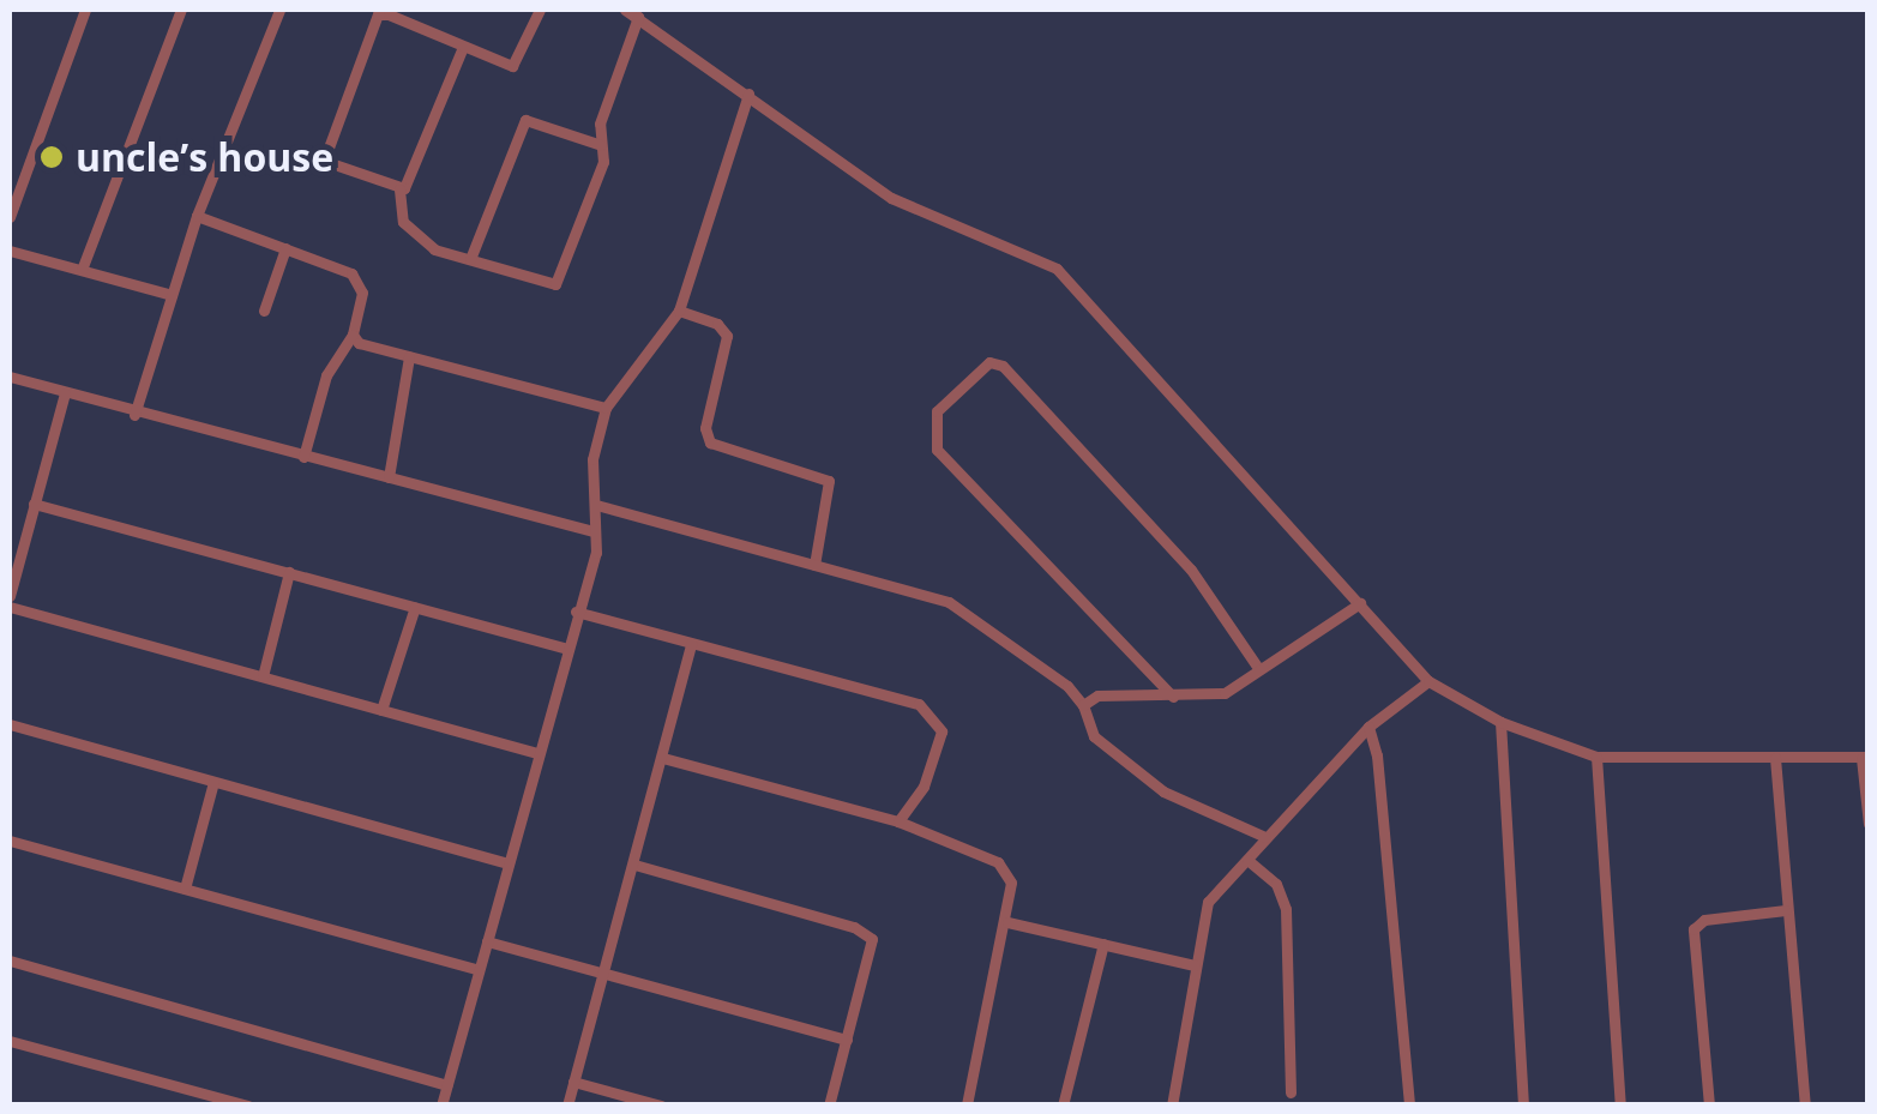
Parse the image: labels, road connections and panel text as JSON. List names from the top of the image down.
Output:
{
  "places": ["uncle’s house"]
}
